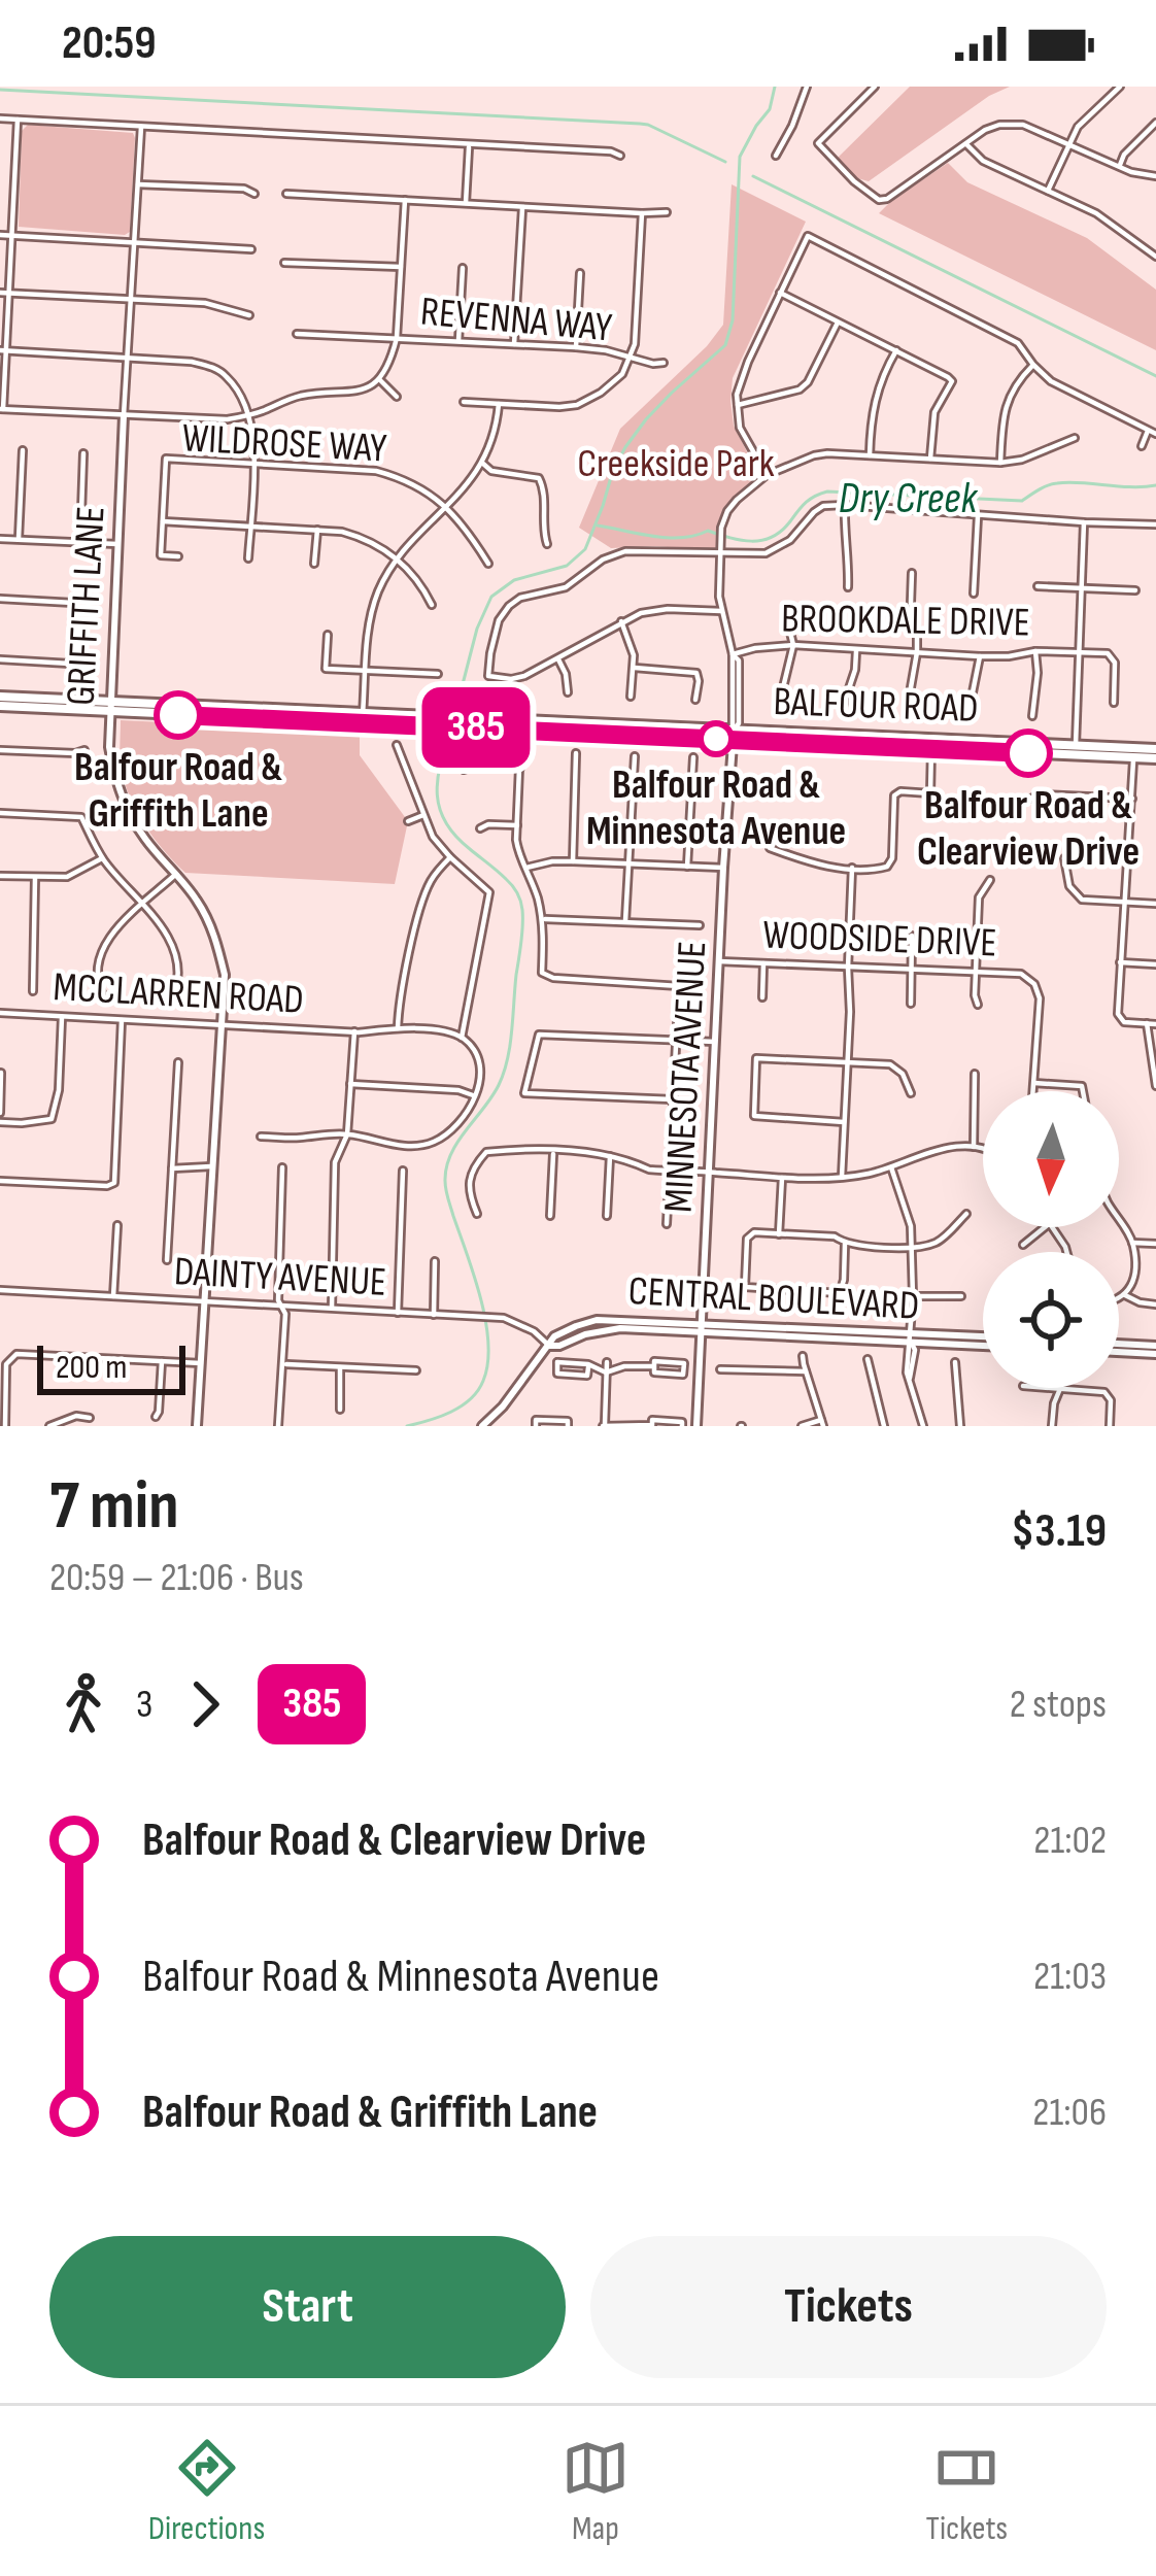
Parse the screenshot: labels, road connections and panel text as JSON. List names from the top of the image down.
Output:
{
  "streets": {
    "main road": ["BALFOUR ROAD"],
    "street": [
      "REVENNA WAY",
      "WILDROSE WAY",
      "GRIFFITH LANE",
      "BROOKDALE DRIVE",
      "WOODSIDE DRIVE",
      "MCCLARREN ROAD",
      "MINNESOTA AVENUE",
      "DAINTY AVENUE",
      "CENTRAL BOULEVARD"
    ]
  },
  "crossings": [
    ["GRIFFITH LANE", "BALFOUR ROAD"],
    ["GRIFFITH LANE", "MCCLARREN ROAD"],
    ["GRIFFITH LANE", "DAINTY AVENUE"],
    ["BALFOUR ROAD", "MINNESOTA AVENUE"],
    ["WOODSIDE DRIVE", "MINNESOTA AVENUE"],
    ["MINNESOTA AVENUE", "CENTRAL BOULEVARD"],
    ["DAINTY AVENUE", "CENTRAL BOULEVARD"]
  ],
  "water": ["Dry Creek"],
  "parks": ["Creekside Park"],
  "places": ["Balfour Road & Griffith Lane", "Balfour Road & Minnesota Avenue", "Balfour Road & Clearview Drive"],
  "lines": ["bus line 385"],
  "scale_bar": "200 m",
  "north": "bottom",
  "page": {
    "status": "20:59",
    "on_map": "385",
    "scale": "200 m",
    "heading": ["7 min", "20:59 – 21:06 · Bus", "$3.19"],
    "legs": ["3", "385", "2 stops"],
    "list": [
      {
        "name": "Balfour Road & Clearview Drive",
        "value": "21:02"
      },
      {
        "name": "Balfour Road & Minnesota Avenue",
        "value": "21:03"
      },
      {
        "name": "Balfour Road & Griffith Lane",
        "value": "21:06"
      }
    ],
    "buttons": ["Start", "Tickets"],
    "tabs": ["Directions", "Map", "Tickets"]
  }
}
